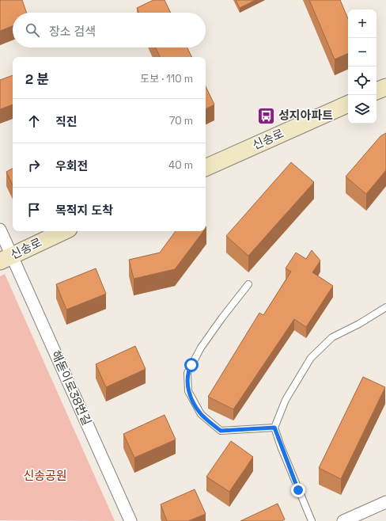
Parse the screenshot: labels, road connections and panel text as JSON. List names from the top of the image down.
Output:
{
  "streets": {
    "street": ["신송로", "해돋이로38번길"]
  },
  "crossings": [
    ["신송로", "해돋이로38번길"]
  ],
  "parks": ["신송공원"],
  "places": {
    "bus stop": ["성지아파트"]
  },
  "page": {
    "map_buttons": ["+", "−"],
    "search": "장소 검색",
    "heading": ["2 분", "도보 · 110 m"],
    "list": [
      ["직진", "70 m"],
      ["우회전", "40 m"],
      "목적지 도착"
    ]
  }
}
